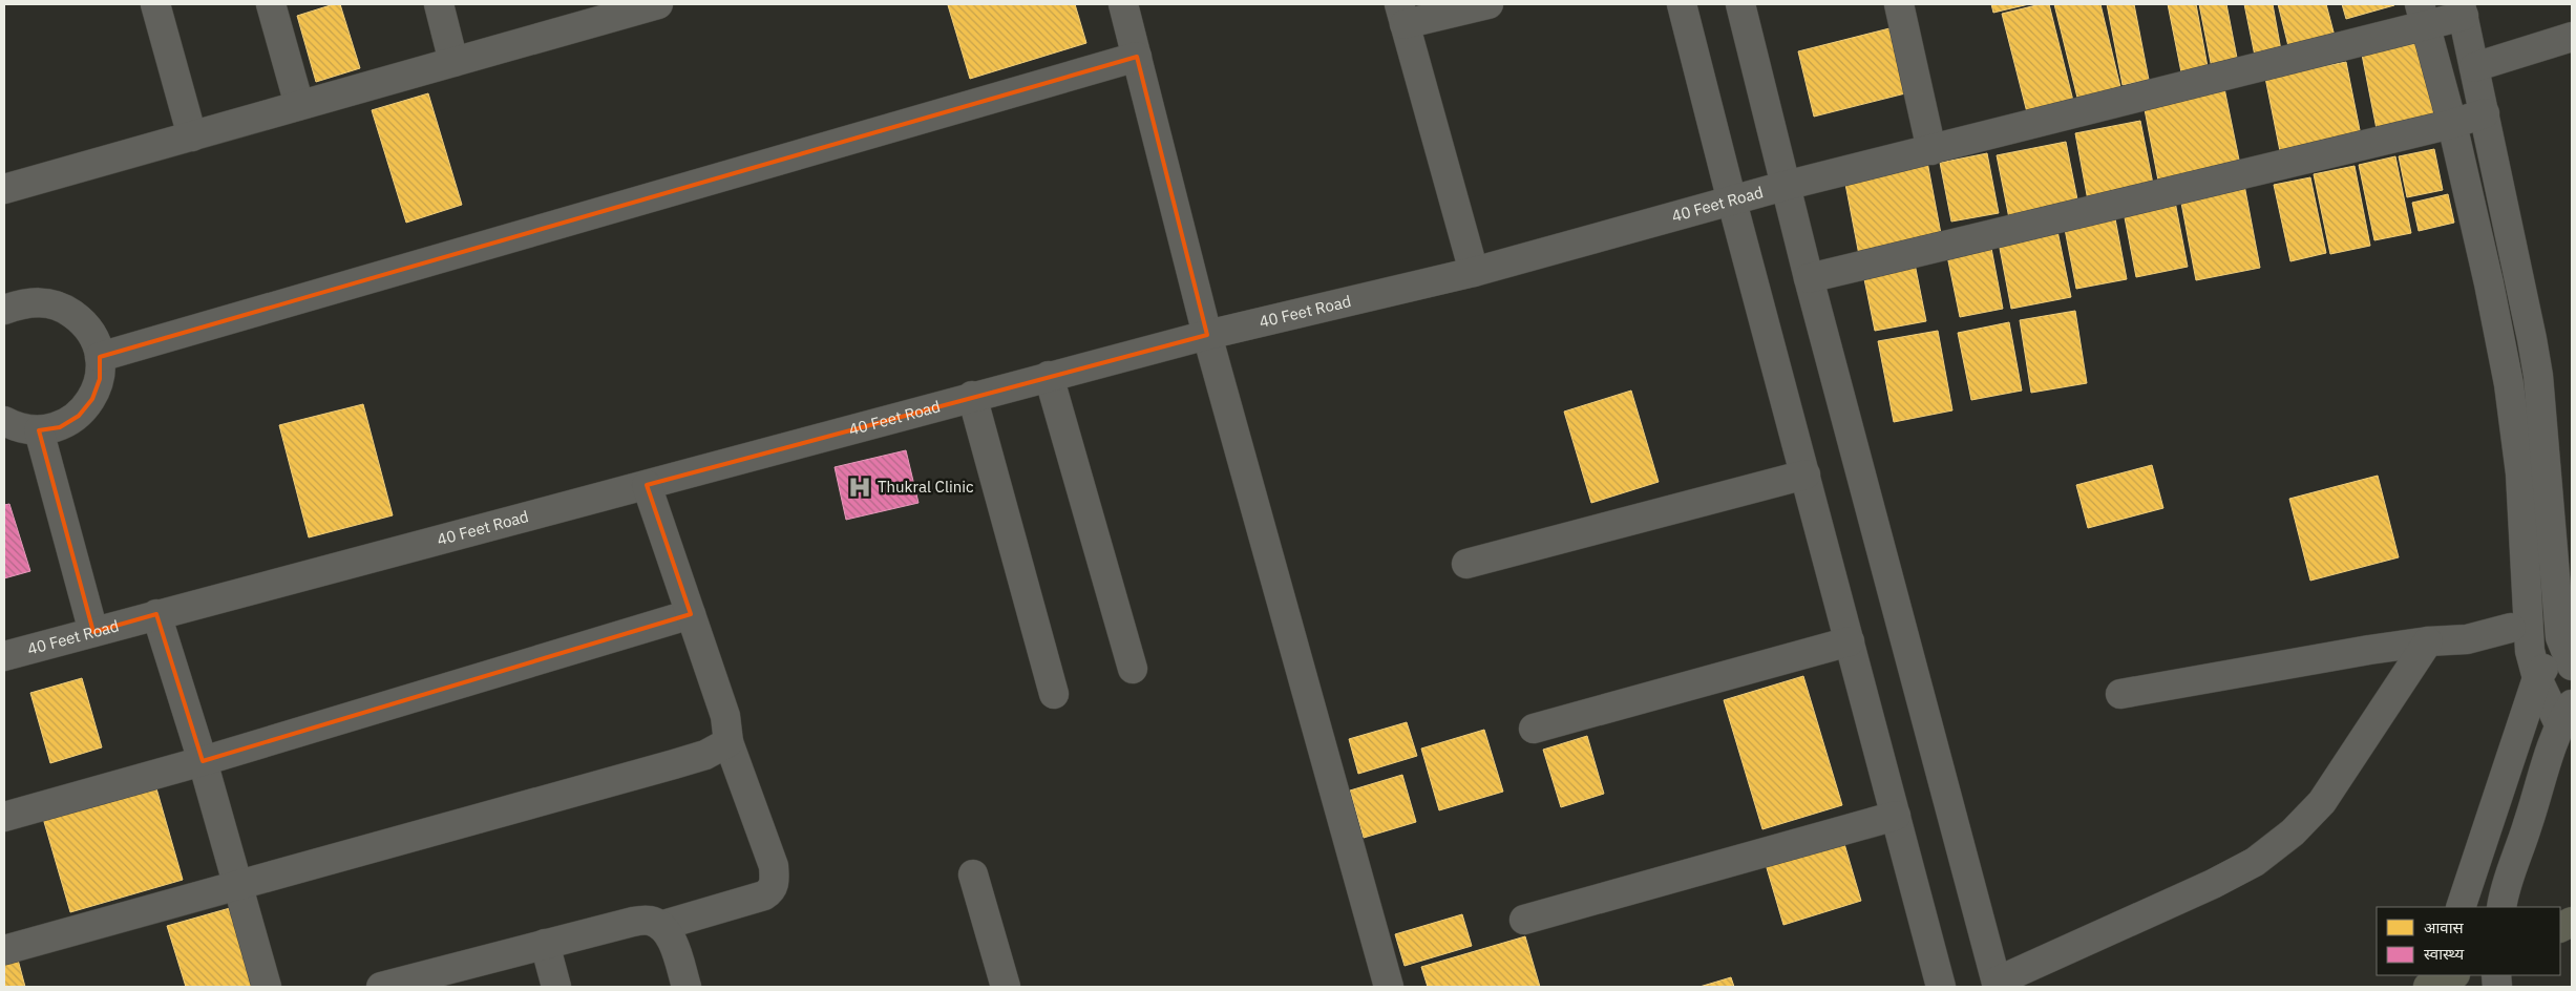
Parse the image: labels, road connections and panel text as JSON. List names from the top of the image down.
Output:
{
  "streets": {
    "street": ["40 Feet Road"]
  },
  "places": {
    "hospital": ["Thukral Clinic"]
  },
  "legend": ["आवास", "स्वास्थ्य"]
}
